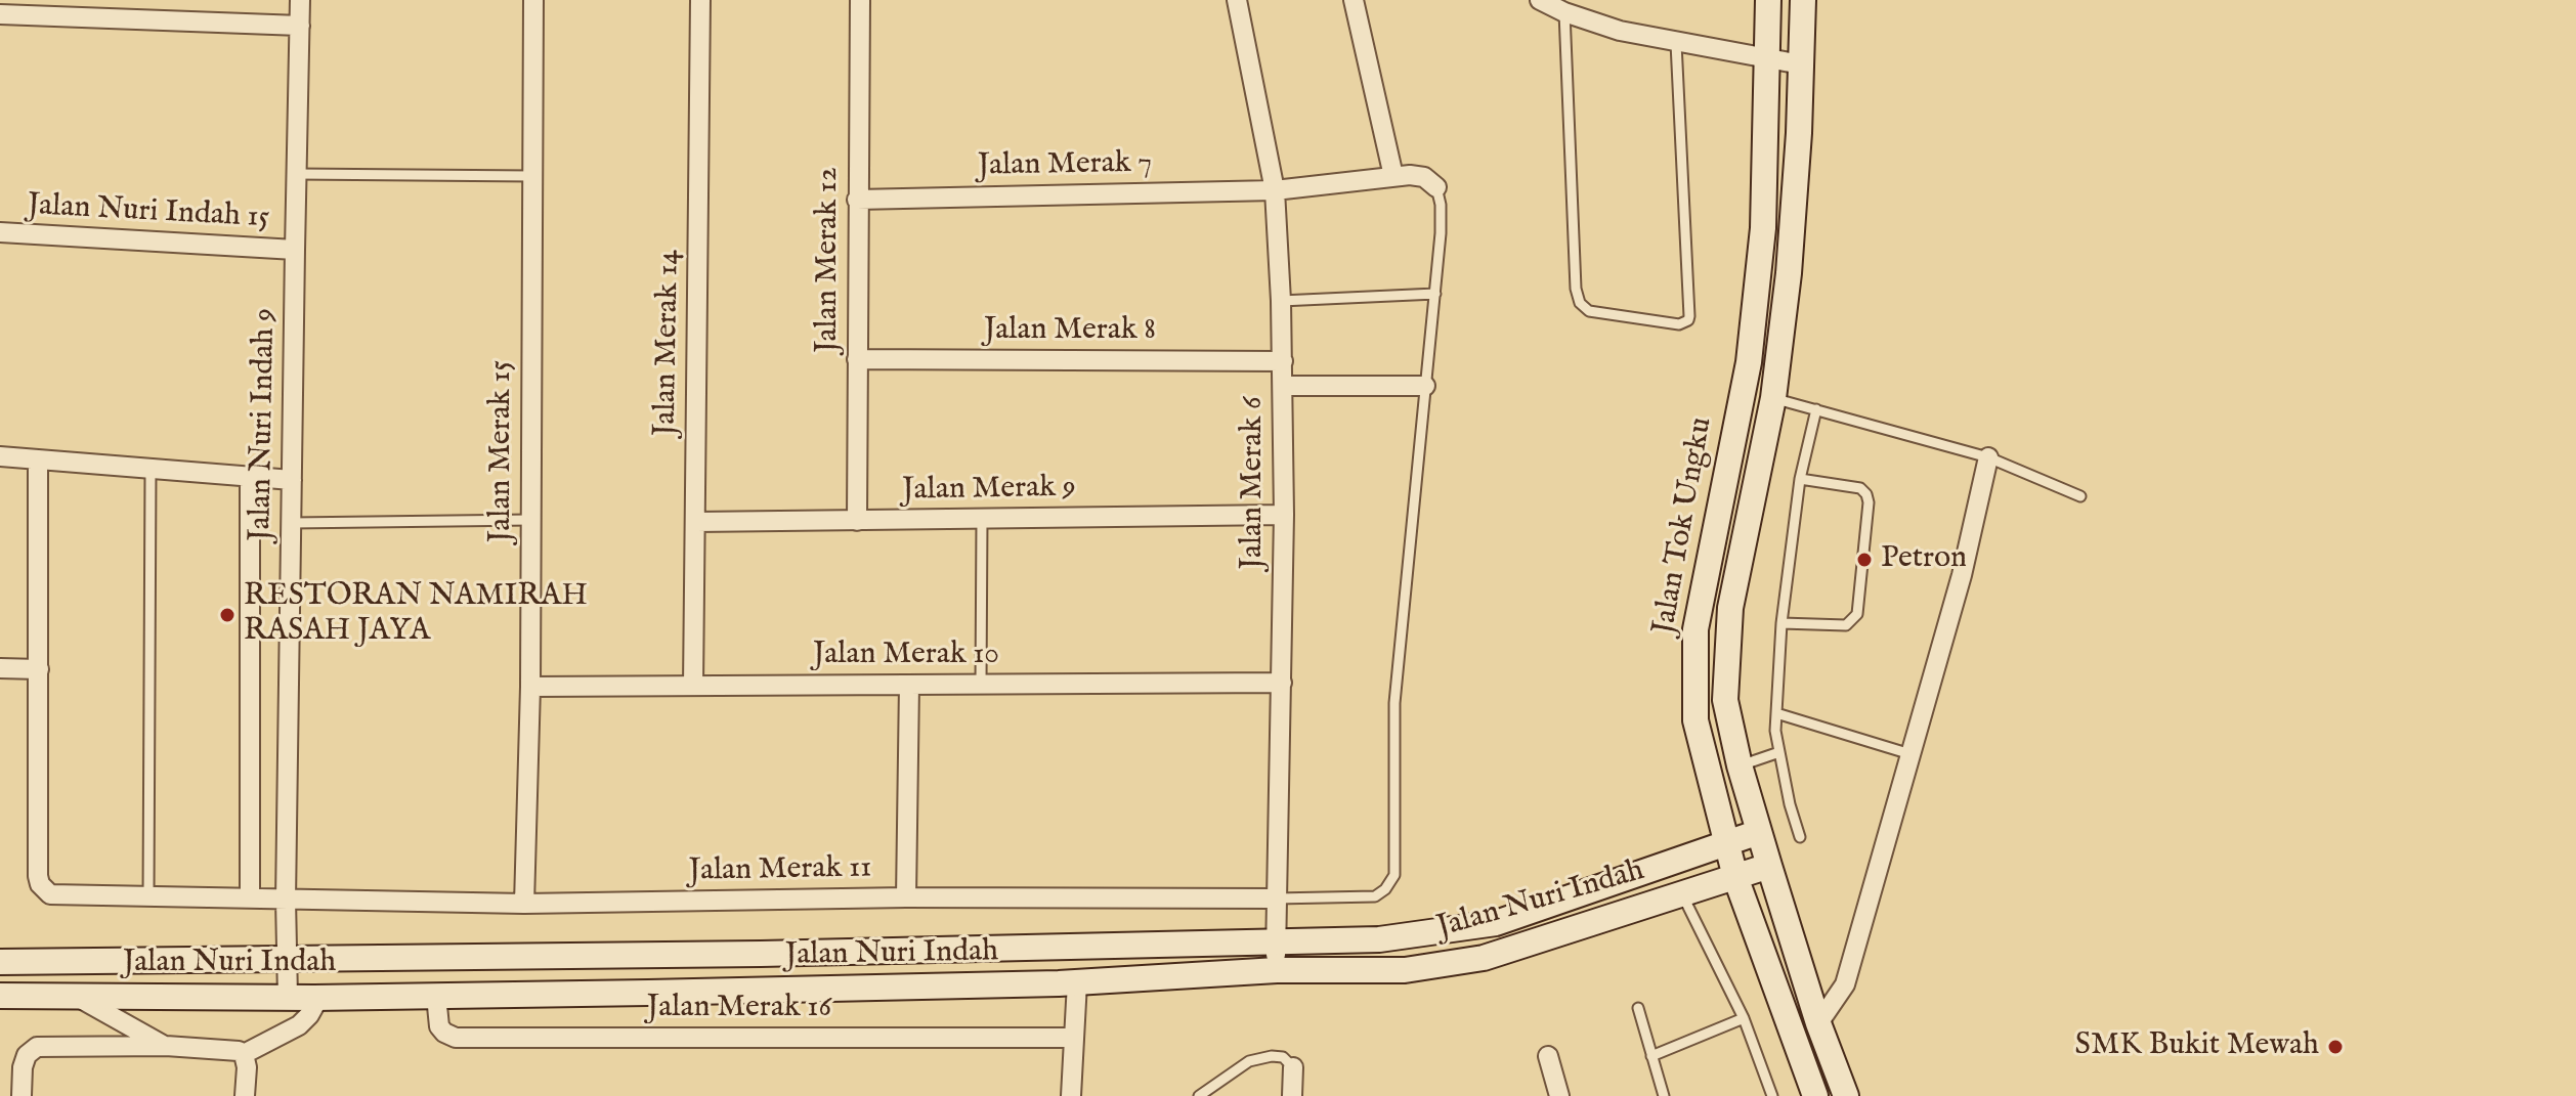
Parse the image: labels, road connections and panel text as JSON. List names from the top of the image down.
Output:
{
  "streets": {
    "main road": ["Jalan Tok Ungku", "Jalan Nuri Indah"],
    "street": [
      "Jalan Merak 7",
      "Jalan Nuri Indah 15",
      "Jalan Merak 12",
      "Jalan Merak 8",
      "Jalan Merak 14",
      "Jalan Nuri Indah 9",
      "Jalan Merak 15",
      "Jalan Merak 6",
      "Jalan Merak 9",
      "Jalan Merak 10",
      "Jalan Merak 11",
      "Jalan Merak 16"
    ]
  },
  "crossings": [
    ["Jalan Merak 7", "Jalan Merak 12"],
    ["Jalan Merak 7", "Jalan Merak 6"],
    ["Jalan Nuri Indah 15", "Jalan Nuri Indah 9"],
    ["Jalan Merak 12", "Jalan Merak 8"],
    ["Jalan Merak 12", "Jalan Merak 9"],
    ["Jalan Merak 8", "Jalan Merak 6"],
    ["Jalan Merak 14", "Jalan Merak 9"],
    ["Jalan Merak 14", "Jalan Merak 10"],
    ["Jalan Nuri Indah 9", "Jalan Merak 11"],
    ["Jalan Nuri Indah 9", "Jalan Nuri Indah"],
    ["Jalan Merak 15", "Jalan Merak 10"],
    ["Jalan Merak 15", "Jalan Merak 11"],
    ["Jalan Merak 6", "Jalan Merak 9"],
    ["Jalan Merak 6", "Jalan Merak 10"],
    ["Jalan Merak 6", "Jalan Merak 11"],
    ["Jalan Merak 6", "Jalan Nuri Indah"],
    ["Jalan Tok Ungku", "Jalan Nuri Indah"],
    ["Jalan Nuri Indah", "Jalan Merak 16"]
  ],
  "places": ["Petron", "RESTORAN NAMIRAH RASAH JAYA", "SMK Bukit Mewah"]
}
